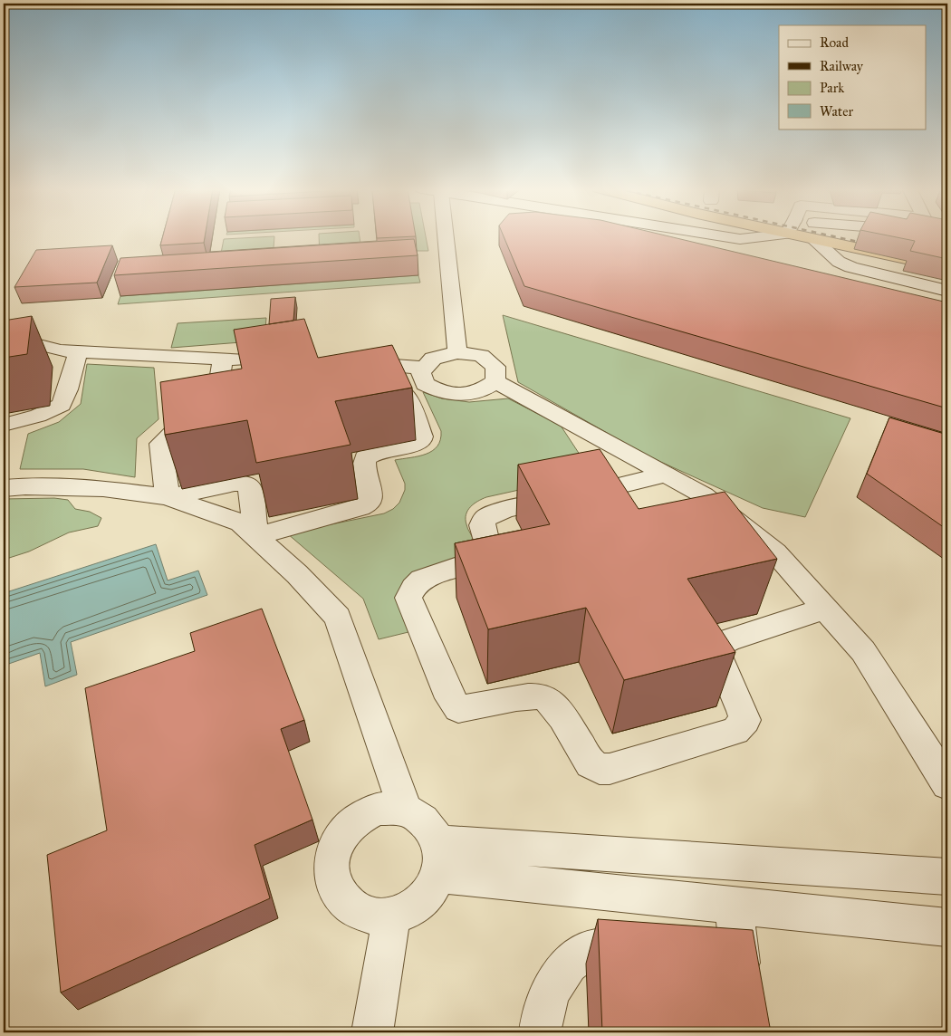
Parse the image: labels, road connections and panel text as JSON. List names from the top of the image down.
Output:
{
  "legend": [
    "Road",
    "Railway",
    "Park",
    "Water"
  ]
}
